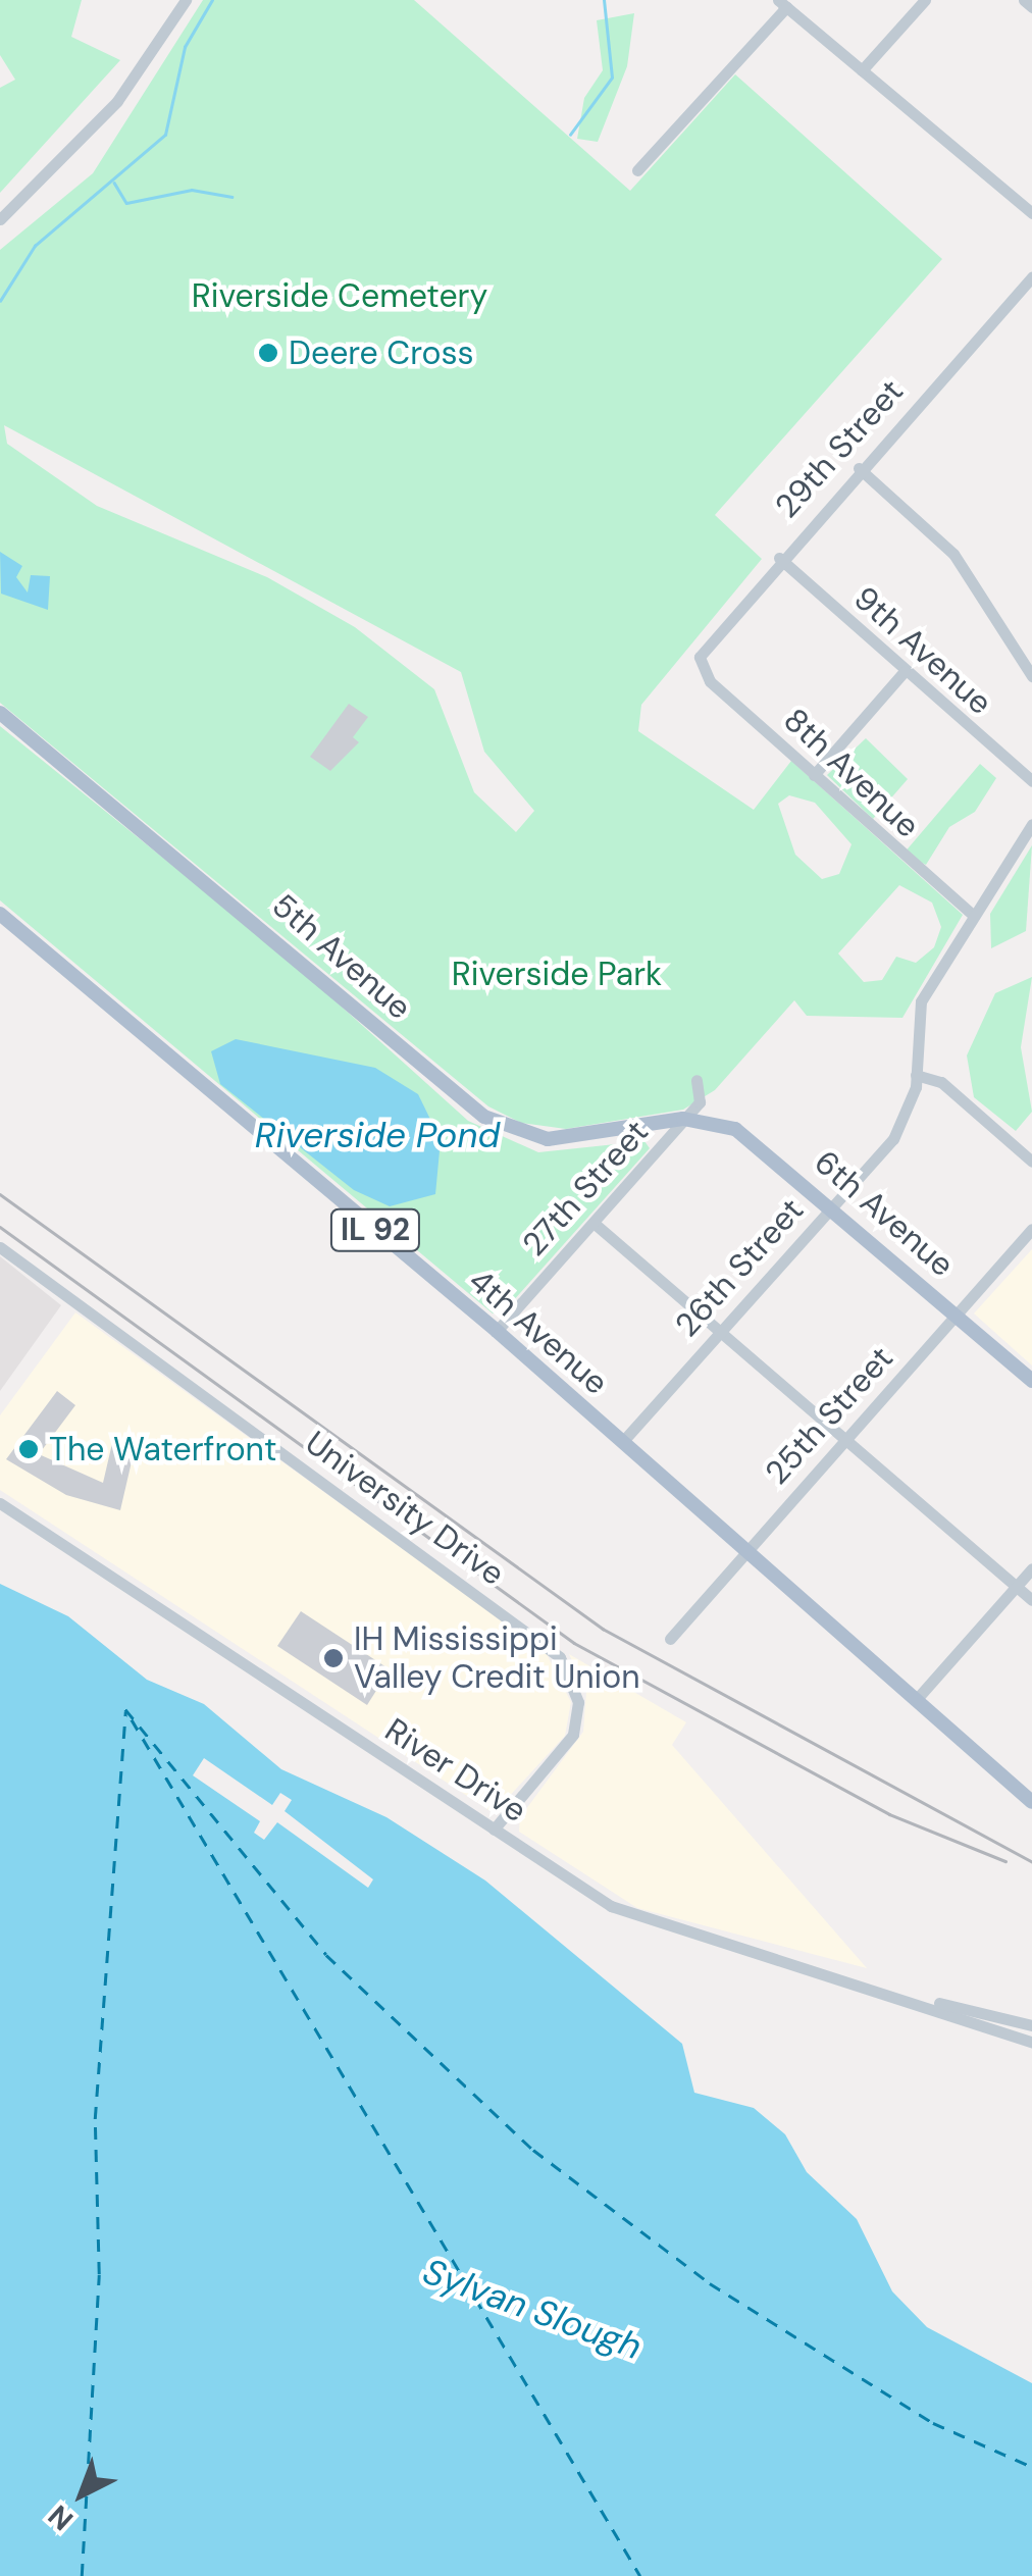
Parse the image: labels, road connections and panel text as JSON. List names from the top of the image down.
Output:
{
  "streets": {
    "main road": [
      "5th Avenue",
      "6th Avenue",
      "IL 92",
      "4th Avenue"
    ],
    "street": [
      "29th Street",
      "9th Avenue",
      "8th Avenue",
      "27th Street",
      "26th Street",
      "25th Street",
      "University Drive",
      "River Drive"
    ]
  },
  "crossings": [
    ["29th Street", "9th Avenue"],
    ["29th Street", "8th Avenue"],
    ["5th Avenue", "27th Street"],
    ["5th Avenue", "6th Avenue"],
    ["27th Street", "6th Avenue"],
    ["27th Street", "4th Avenue"],
    ["6th Avenue", "26th Street"],
    ["6th Avenue", "25th Street"],
    ["26th Street", "4th Avenue"],
    ["4th Avenue", "25th Street"],
    ["University Drive", "River Drive"]
  ],
  "water": ["Riverside Pond", "Sylvan Slough"],
  "parks": ["Riverside Cemetery", "Riverside Park"],
  "places": ["Deere Cross", "The Waterfront", "IH Mississippi Valley Credit Union"],
  "north": "bottom left"
}
